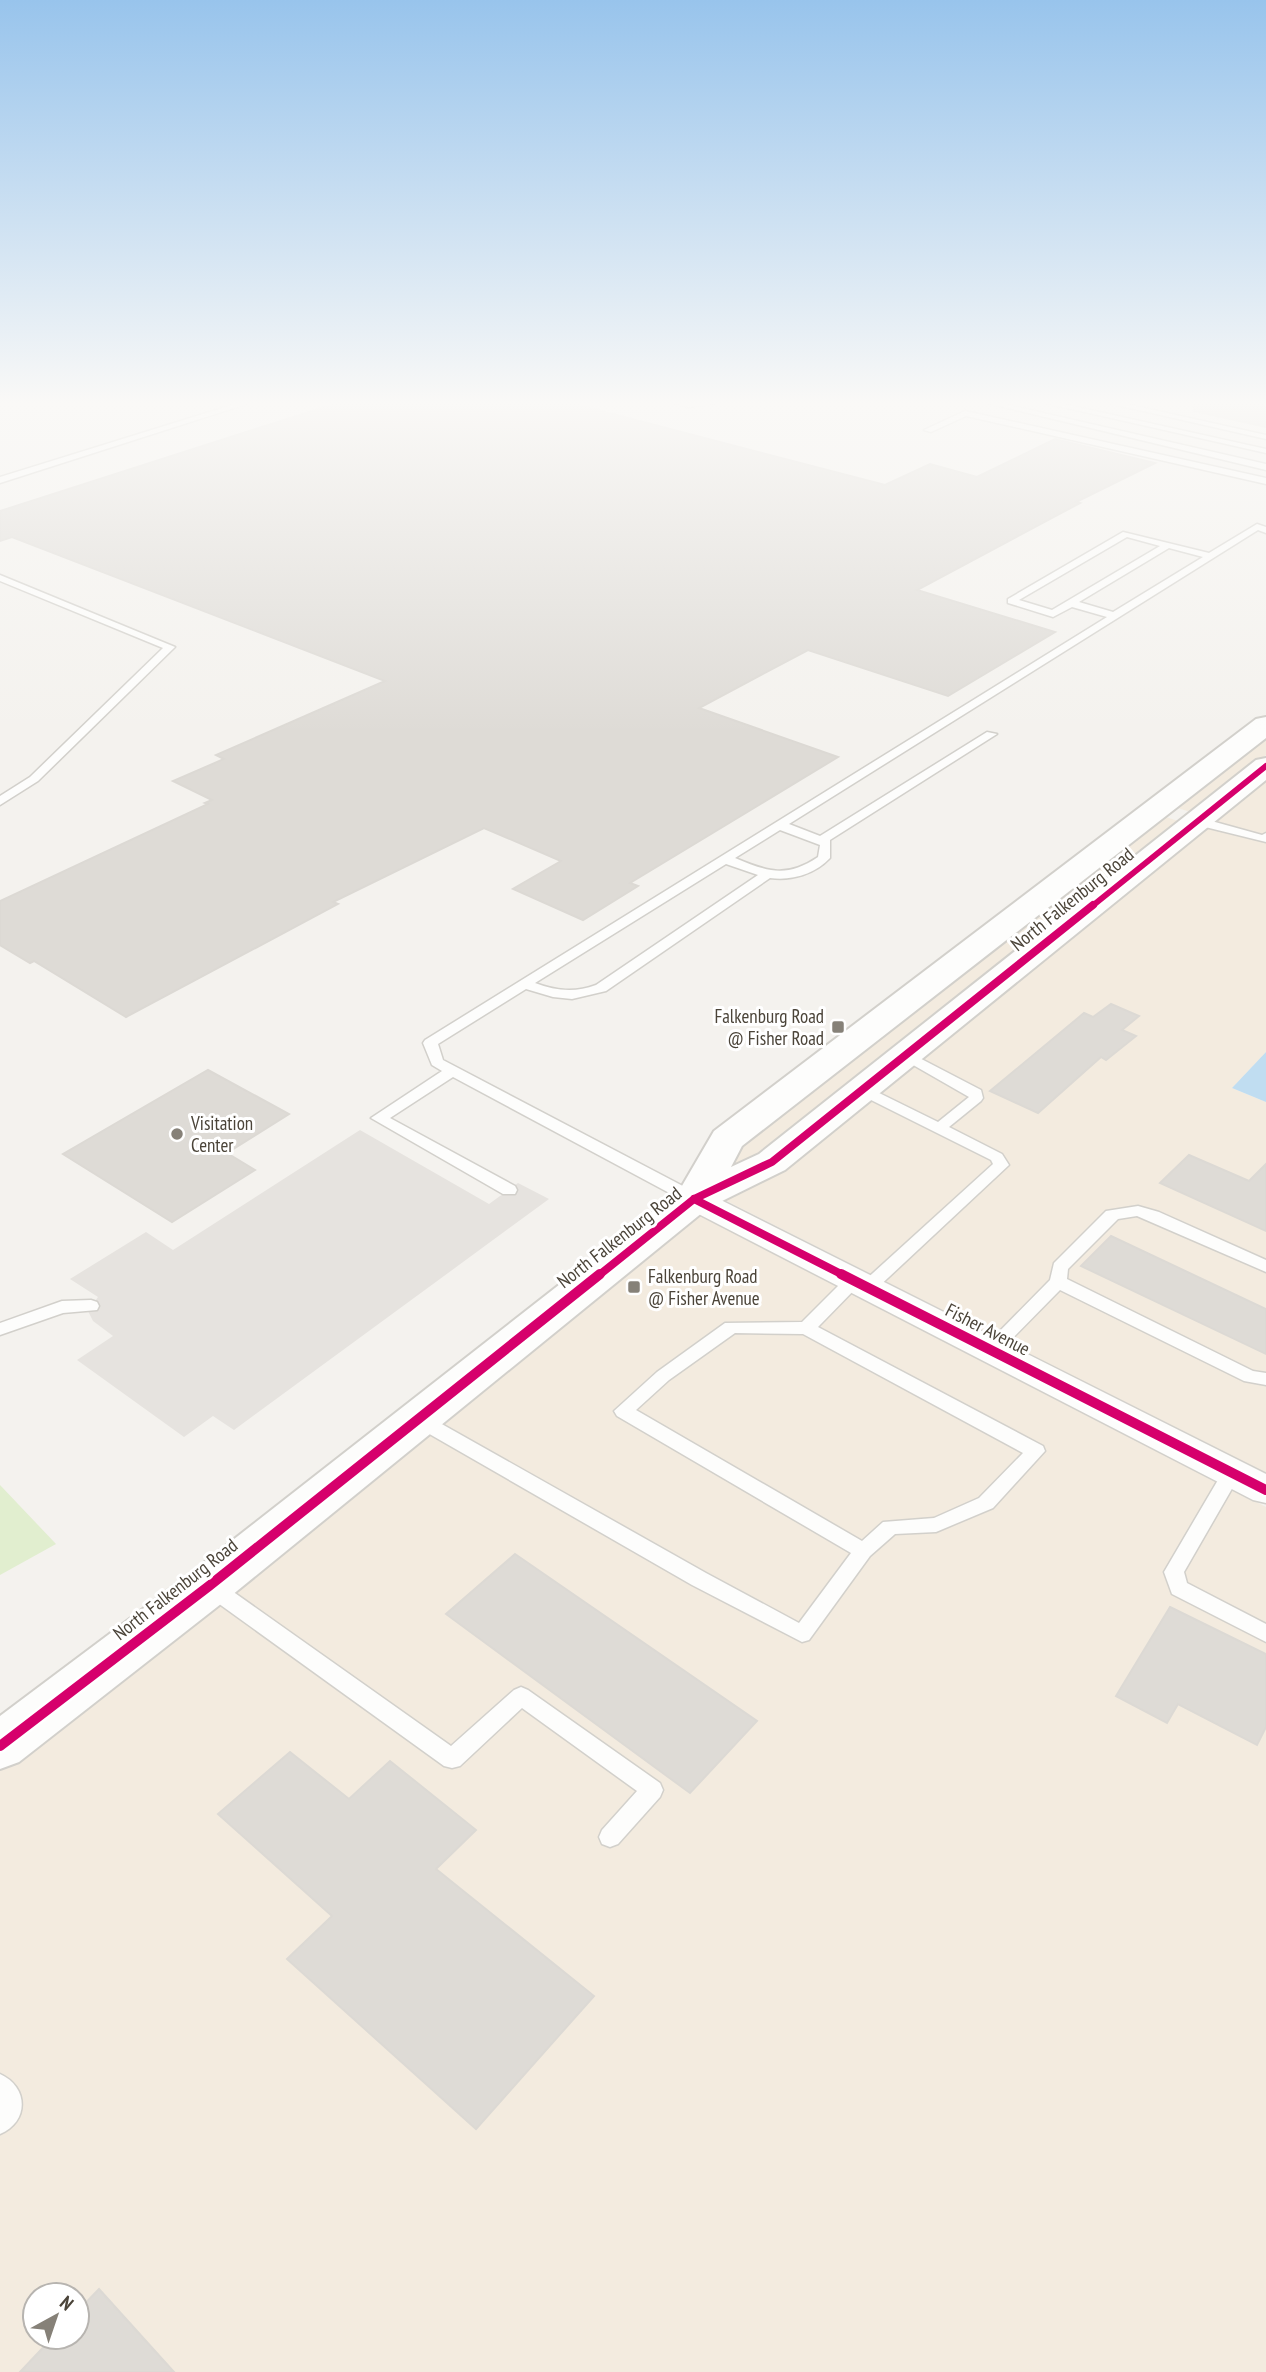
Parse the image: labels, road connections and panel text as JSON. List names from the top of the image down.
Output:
{
  "streets": {
    "street": ["North Falkenburg Road", "Fisher Avenue"]
  },
  "crossings": [
    ["North Falkenburg Road", "Fisher Avenue"]
  ],
  "places": {
    "transit": ["Falkenburg Road @ Fisher Road", "Falkenburg Road @ Fisher Avenue"],
    "other": ["Visitation Center"]
  },
  "north": "top right"
}
